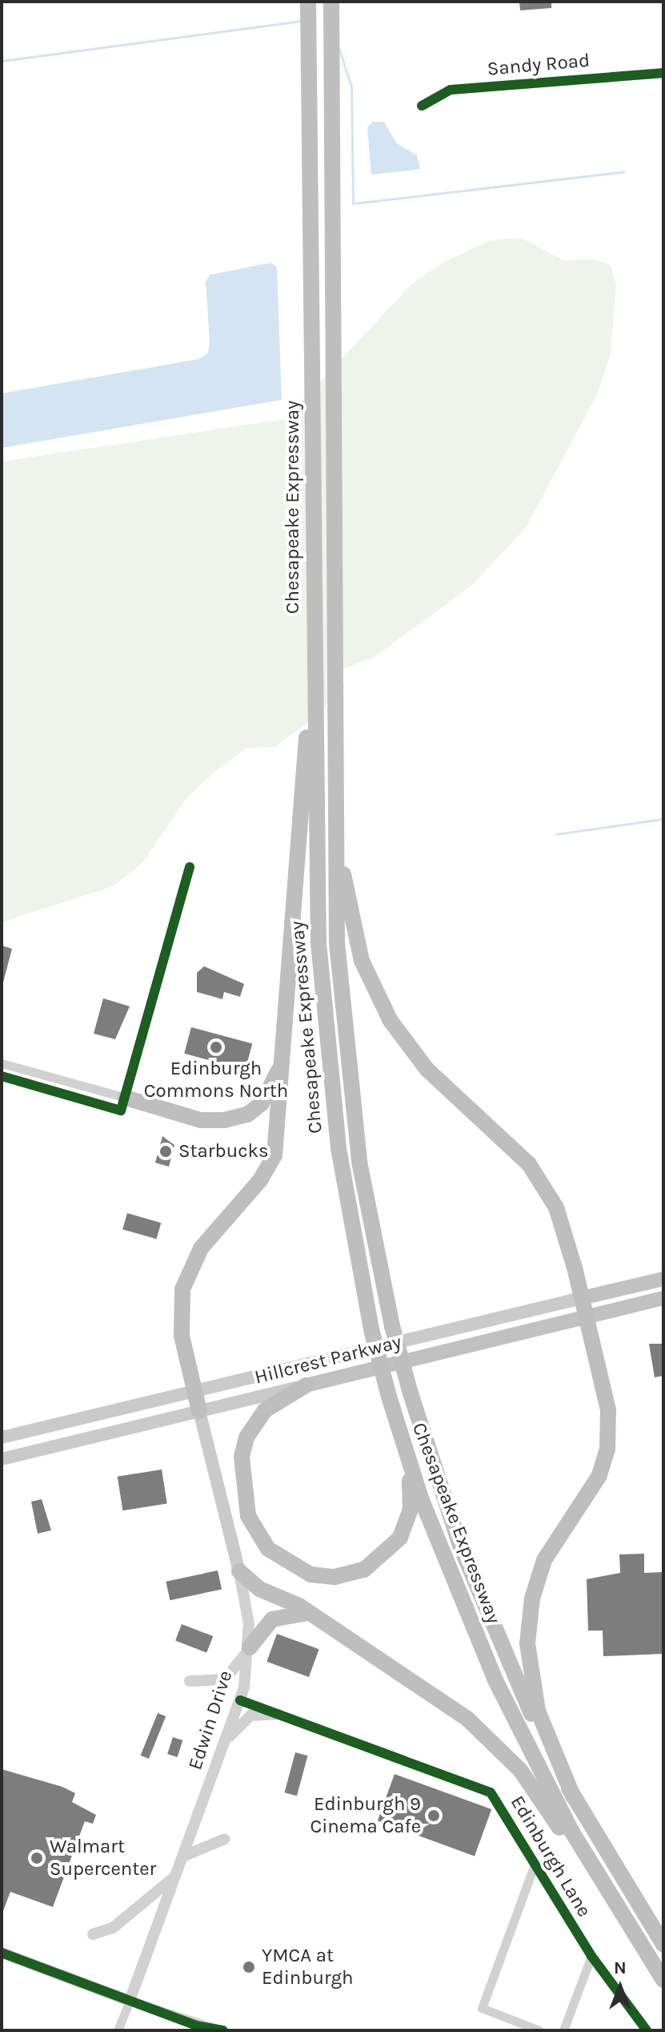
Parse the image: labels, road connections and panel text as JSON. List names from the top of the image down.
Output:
{
  "streets": {
    "highway": ["Chesapeake Expressway", "Hillcrest Parkway"],
    "main road": ["Edwin Drive"],
    "street": ["Sandy Road", "Edinburgh Lane"]
  },
  "crossings": [
    ["Hillcrest Parkway", "Edwin Drive"],
    ["Edwin Drive", "Edinburgh Lane"]
  ],
  "places": [
    "Edinburgh Commons North",
    "Starbucks",
    "Edinburgh 9 Cinema Cafe",
    "Walmart Supercenter",
    "YMCA at Edinburgh"
  ],
  "north": "top"
}
